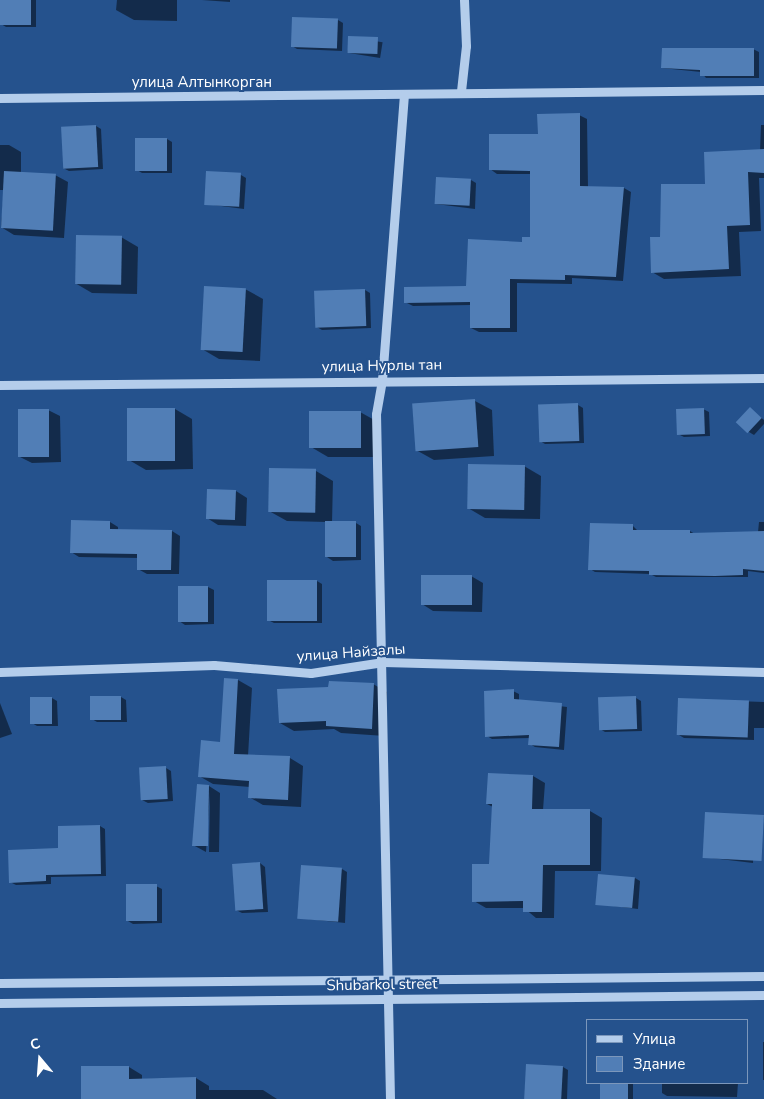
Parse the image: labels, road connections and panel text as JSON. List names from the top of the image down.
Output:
{
  "streets": {
    "street": [
      "улица Алтынкорган",
      "улица Нурлы тан",
      "улица Найзалы",
      "Shubarkol street"
    ]
  },
  "legend": ["Улица", "Здание"],
  "north": "top"
}
